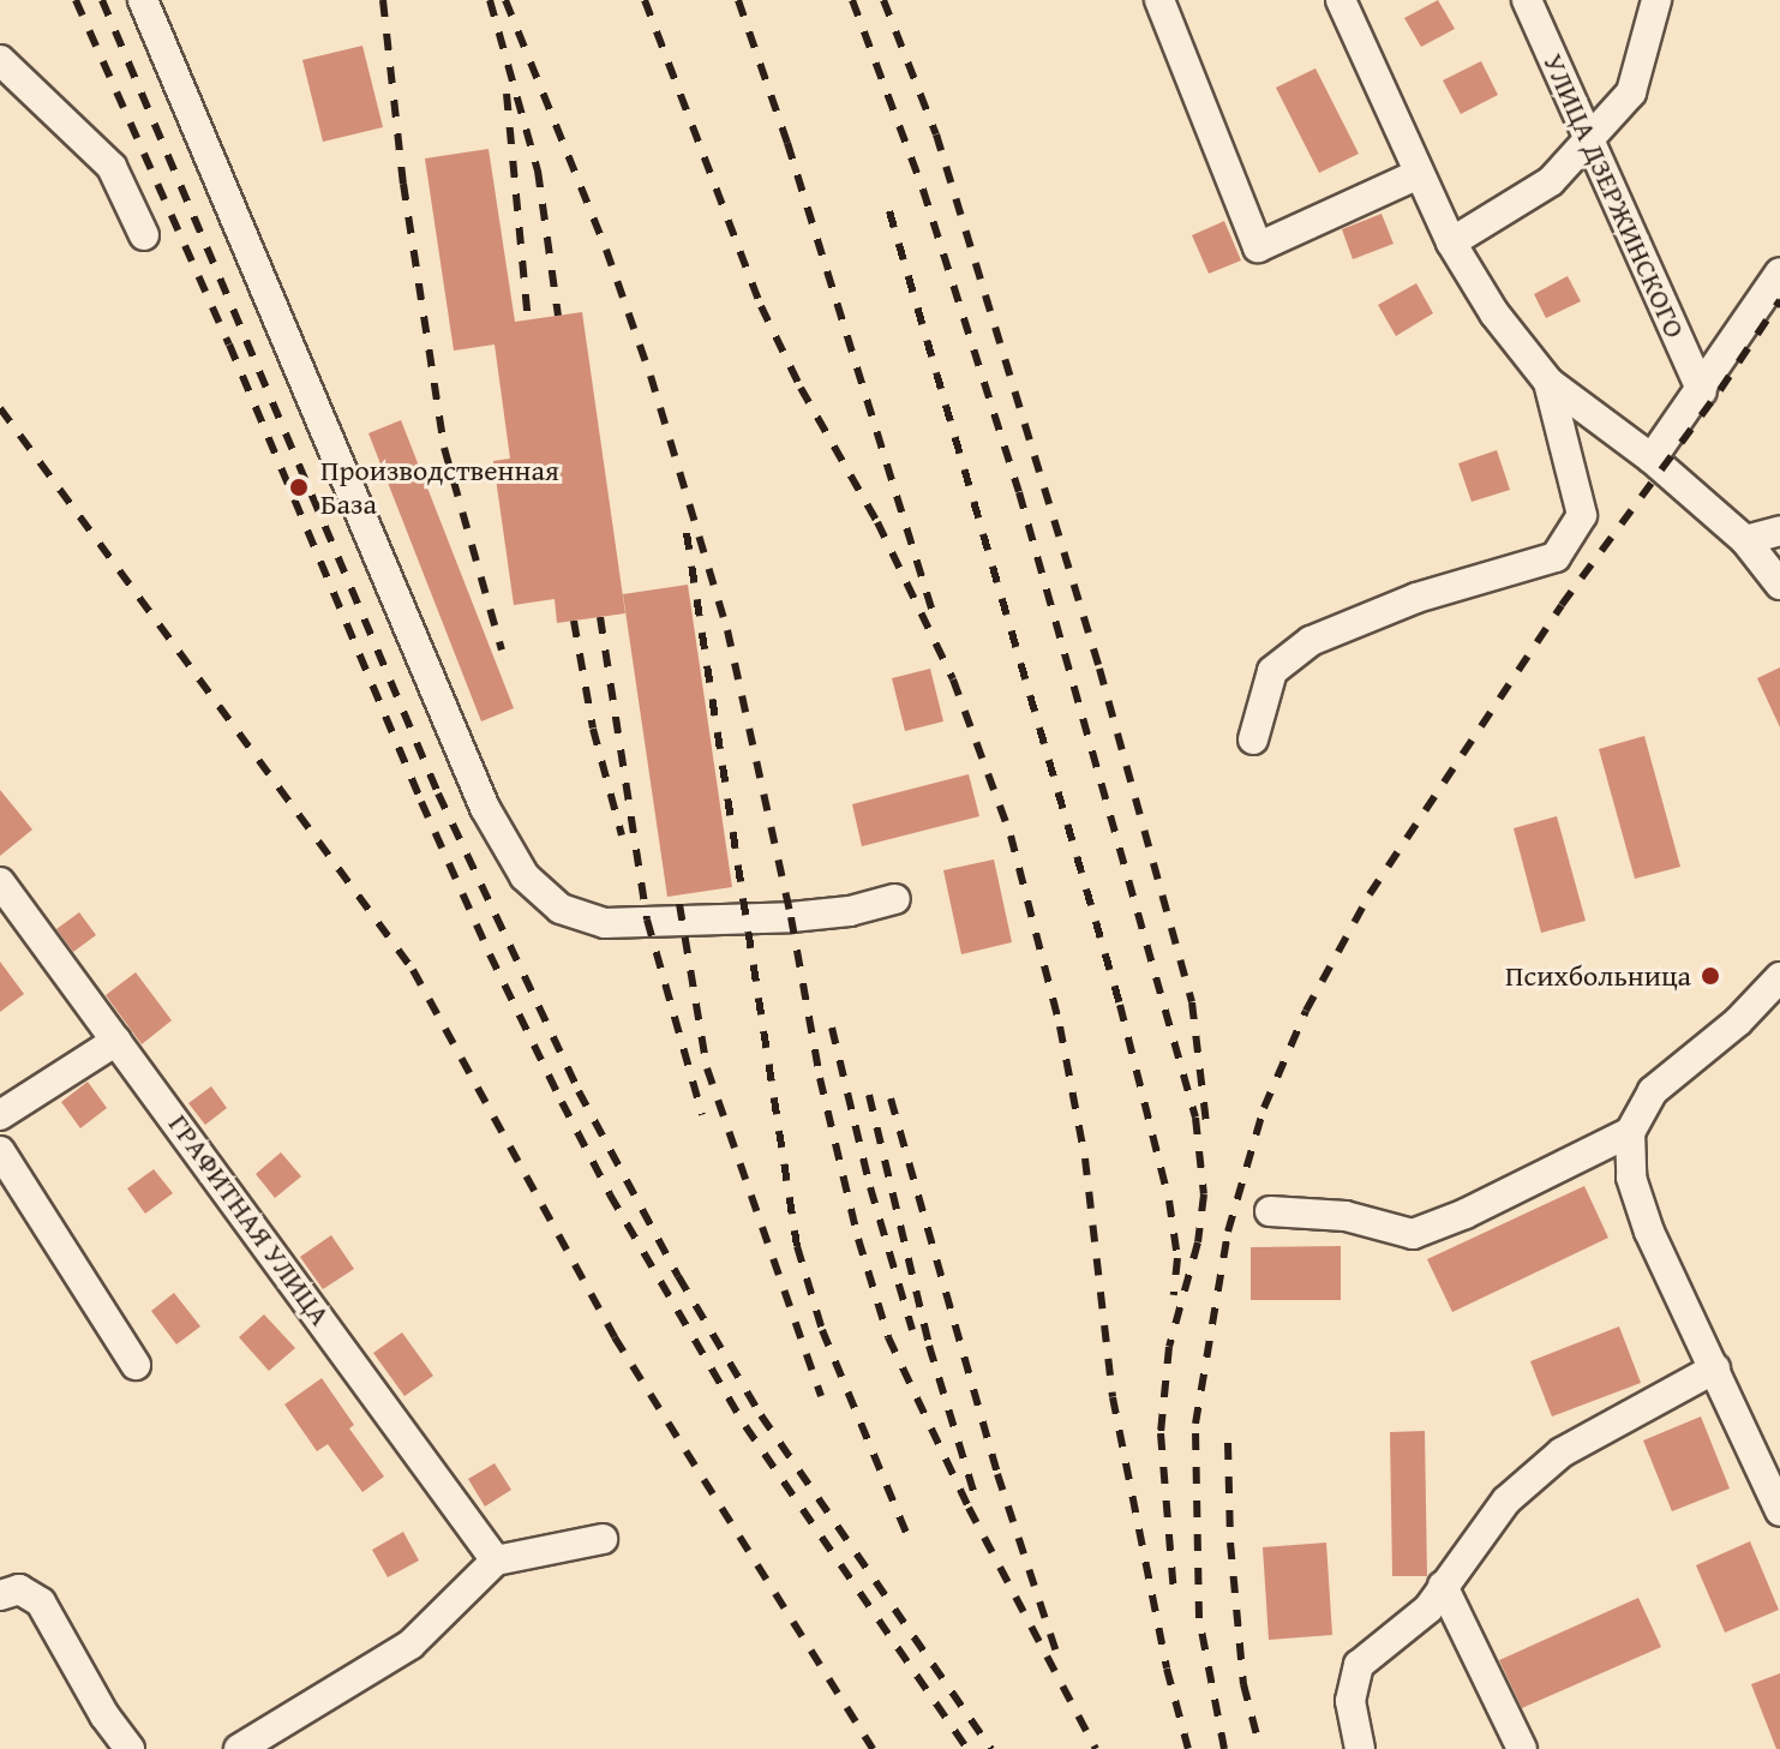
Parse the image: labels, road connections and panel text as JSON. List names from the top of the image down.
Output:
{
  "streets": {
    "street": ["УЛИЦА ДЗЕРЖИНСКОГО", "ГРАФИТНАЯ УЛИЦА"]
  },
  "places": ["Производственная База", "Психбольница"]
}
